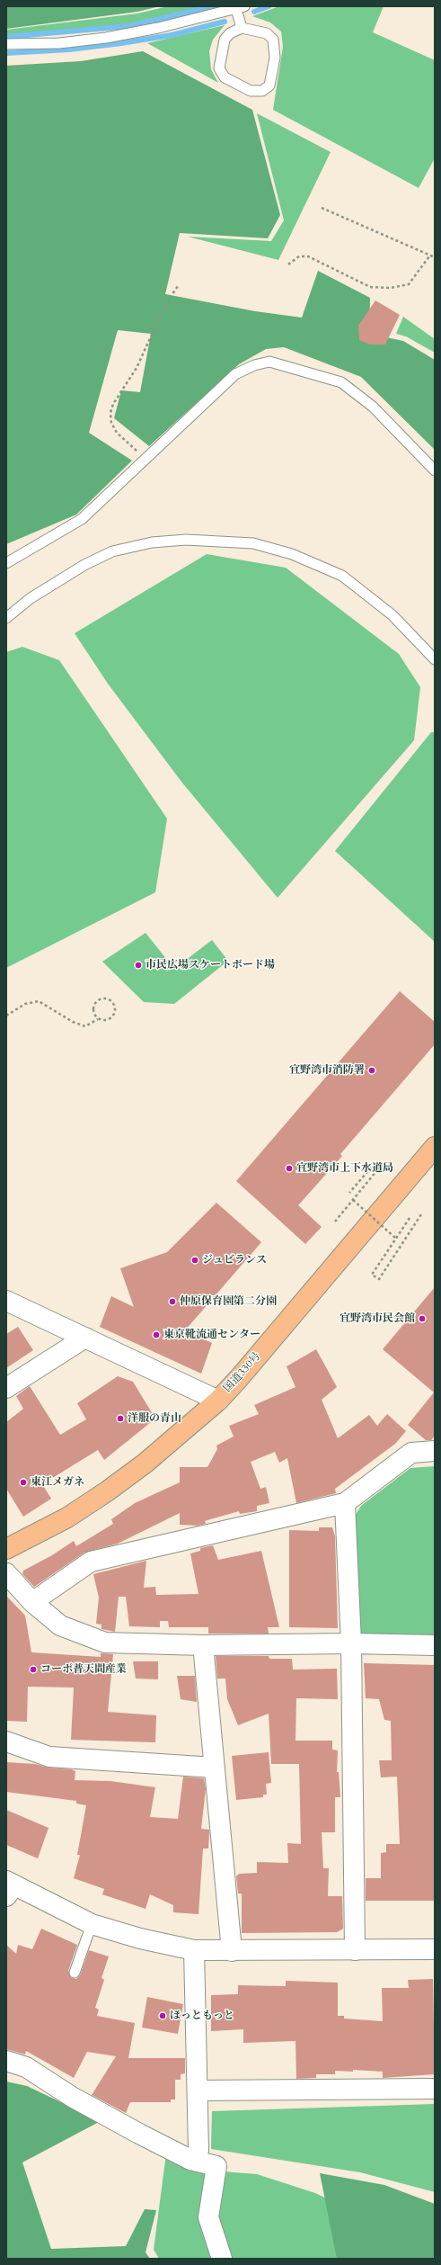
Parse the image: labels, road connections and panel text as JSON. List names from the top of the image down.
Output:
{
  "streets": {
    "highway": ["国道330号"]
  },
  "places": [
    "市民広場スケートボード場",
    "宜野湾市消防署",
    "宜野湾市上下水道局",
    "ジュビランス",
    "仲原保育園第二分園",
    "宜野湾市民会館",
    "東京靴流通センター",
    "洋服の青山",
    "東江メガネ",
    "コーポ普天間産業",
    "ほっともっと"
  ]
}
